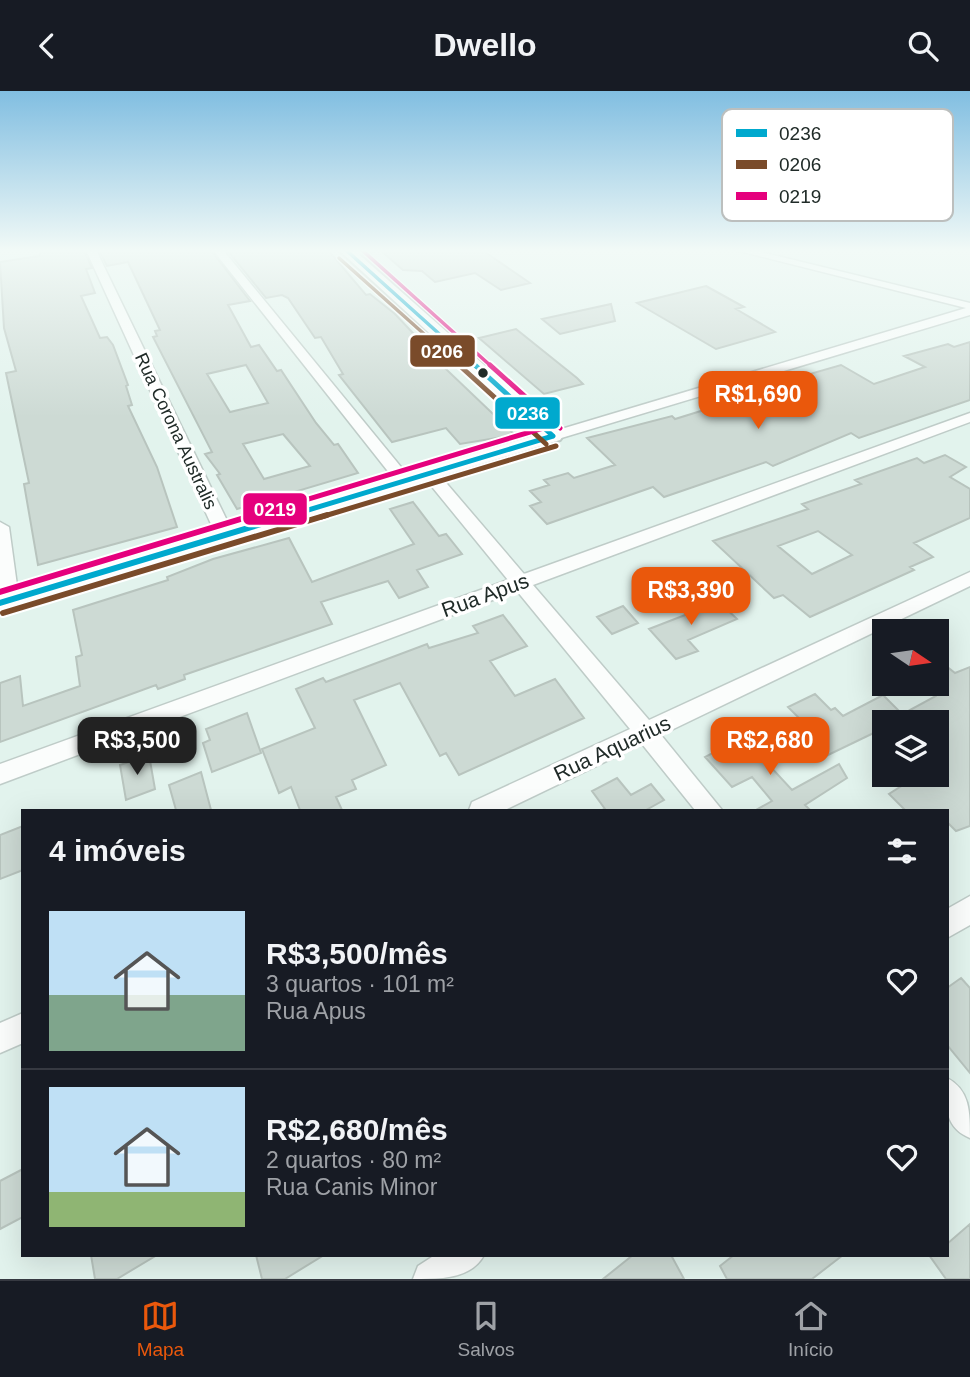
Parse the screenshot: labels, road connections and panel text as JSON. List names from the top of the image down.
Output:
{
  "streets": {
    "street": ["Rua Corona Australis", "Rua Apus", "Rua Aquarius"]
  },
  "lines": ["transit line 0236", "transit line 0206", "transit line 0219"],
  "legend": ["0236", "0206", "0219"],
  "north": "right",
  "page": {
    "header": "Dwello",
    "price": [
      "R$1,690",
      "R$3,390",
      "R$3,500",
      "R$2,680"
    ],
    "heading": "4 imóveis",
    "list": [
      {
        "name": "R$3,500/mês",
        "note": "3 quartos · 101 m² · Rua Apus"
      },
      {
        "name": "R$2,680/mês",
        "note": "2 quartos · 80 m² · Rua Canis Minor"
      }
    ],
    "tabs": ["Mapa", "Salvos", "Início"]
  }
}
